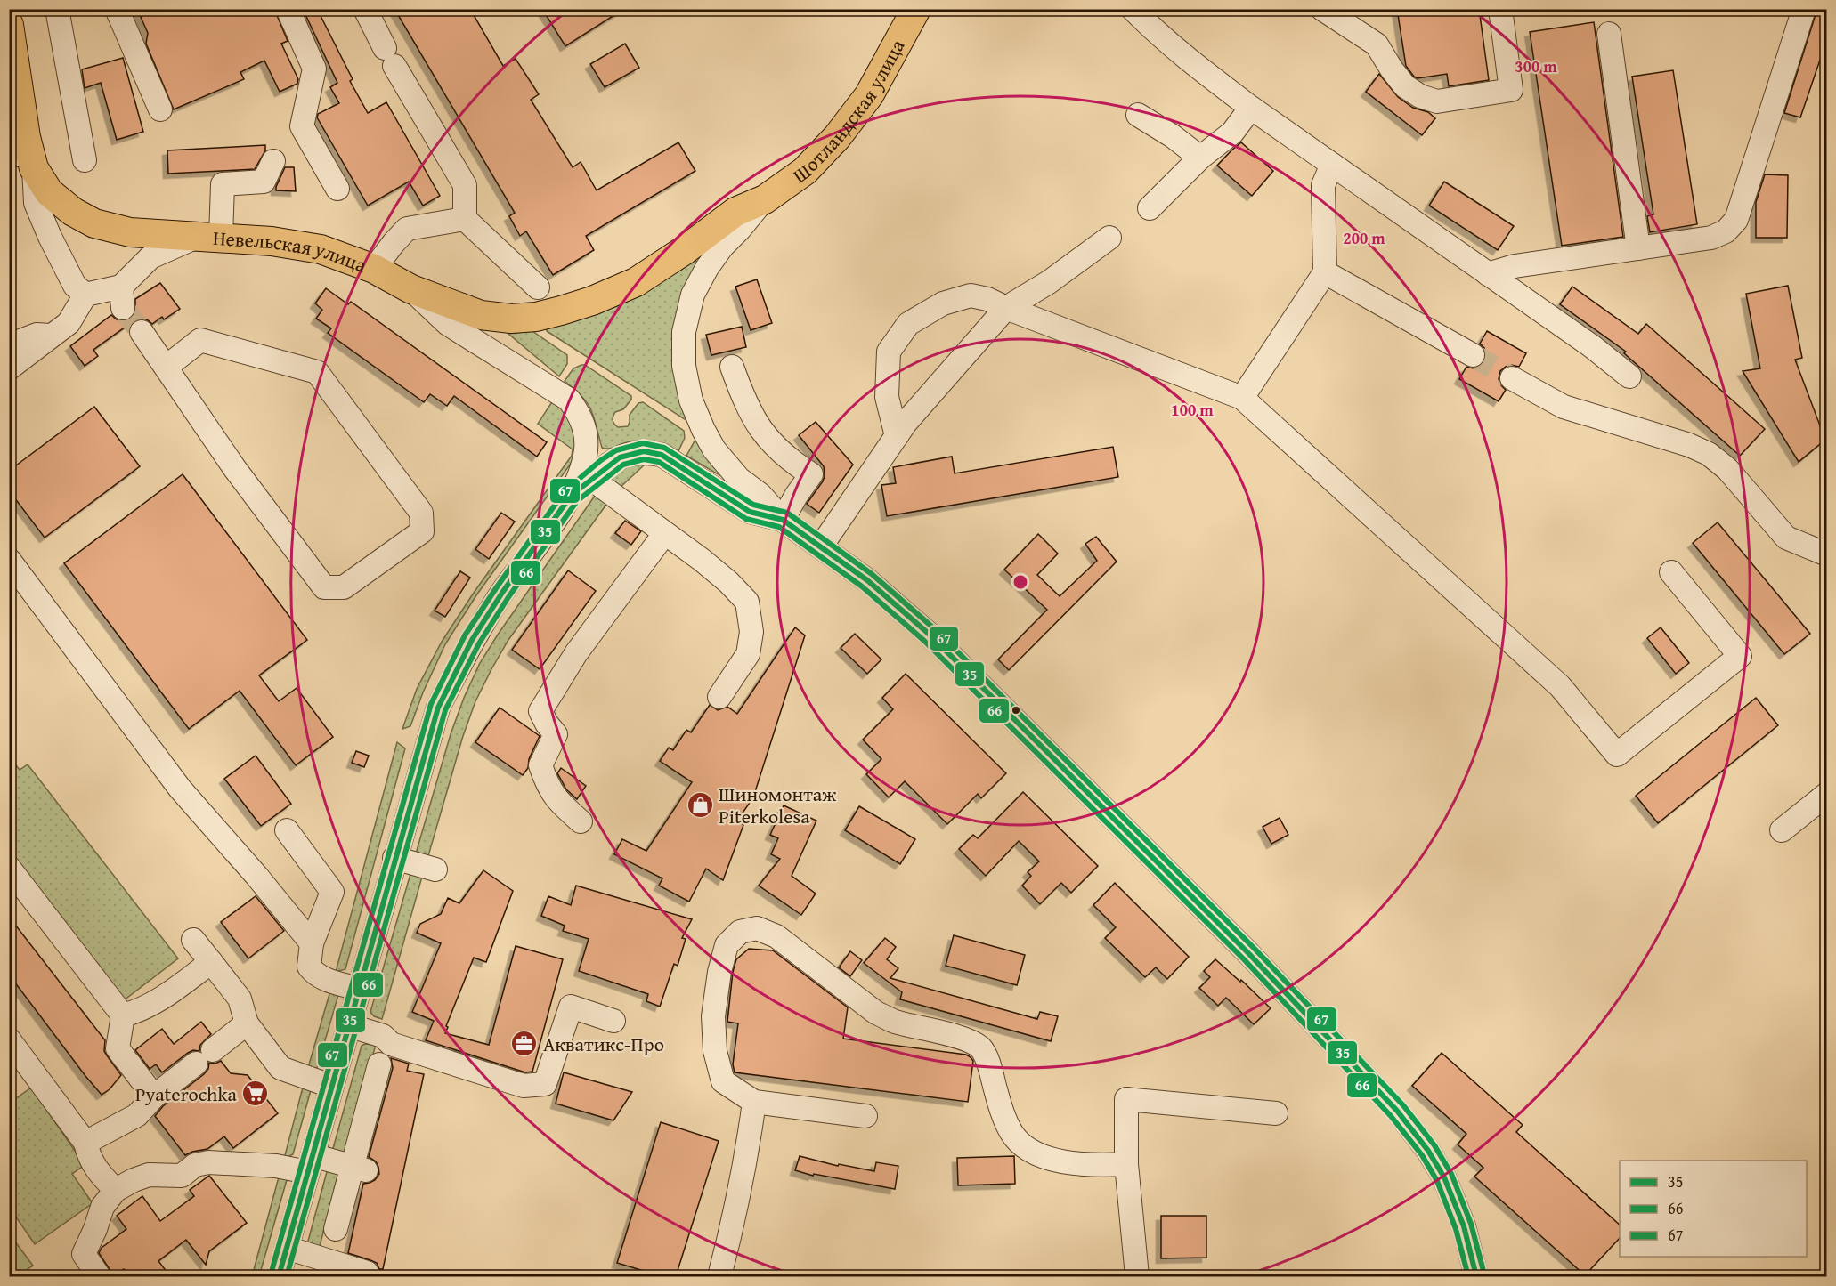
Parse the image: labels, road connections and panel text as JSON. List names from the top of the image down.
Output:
{
  "streets": {
    "main road": ["Шотландская улица", "Невельская улица"]
  },
  "crossings": [
    ["Шотландская улица", "Невельская улица"]
  ],
  "places": {
    "shop": ["Шиномонтаж Piterkolesa"],
    "office": ["Акватикс-Про"],
    "supermarket": ["Pyaterochka"]
  },
  "lines": ["transit line 67", "transit line 35", "transit line 66"],
  "legend": ["35", "66", "67"],
  "rings": ["300 m", "200 m", "100 m"]
}
